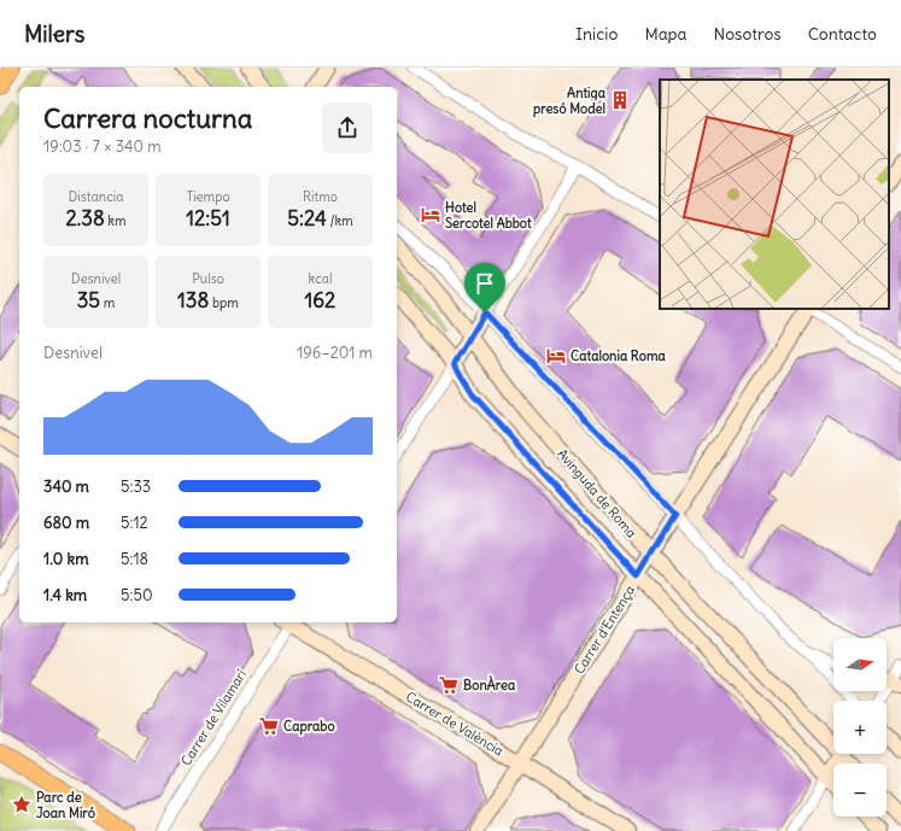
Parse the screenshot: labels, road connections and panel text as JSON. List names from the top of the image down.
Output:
{
  "streets": {
    "street": [
      "Avinguda de Roma",
      "Carrer d'Entença",
      "Carrer de Vilamarí",
      "Carrer de València"
    ]
  },
  "crossings": [
    ["Avinguda de Roma", "Carrer d'Entença"],
    ["Carrer d'Entença", "Carrer de València"]
  ],
  "places": {
    "building": ["Antiga presó Model"],
    "hotel": ["Hotel Sercotel Abbot", "Catalonia Roma"],
    "supermarket": ["BonÀrea", "Caprabo"],
    "place": ["Parc de Joan Miró"]
  },
  "north": "right",
  "page": {
    "header": "Milers",
    "nav": [
      "Inicio",
      "Mapa",
      "Nosotros",
      "Contacto"
    ],
    "heading": ["Carrera nocturna", "19:03 · 7 × 340 m"],
    "stats": [
      ["Distancia", "2.38 km"],
      ["Tiempo", "12:51"],
      ["Ritmo", "5:24 /km"],
      ["Desnivel", "35 m"],
      ["Pulso", "138 bpm"],
      ["kcal", "162"]
    ],
    "chart": ["Desnivel", "196–201 m"],
    "list": [
      {
        "name": "340 m",
        "note": "5:33"
      },
      {
        "name": "680 m",
        "note": "5:12"
      },
      {
        "name": "1.0 km",
        "note": "5:18"
      },
      {
        "name": "1.4 km",
        "note": "5:50"
      }
    ],
    "map_buttons": ["+", "−"]
  }
}
